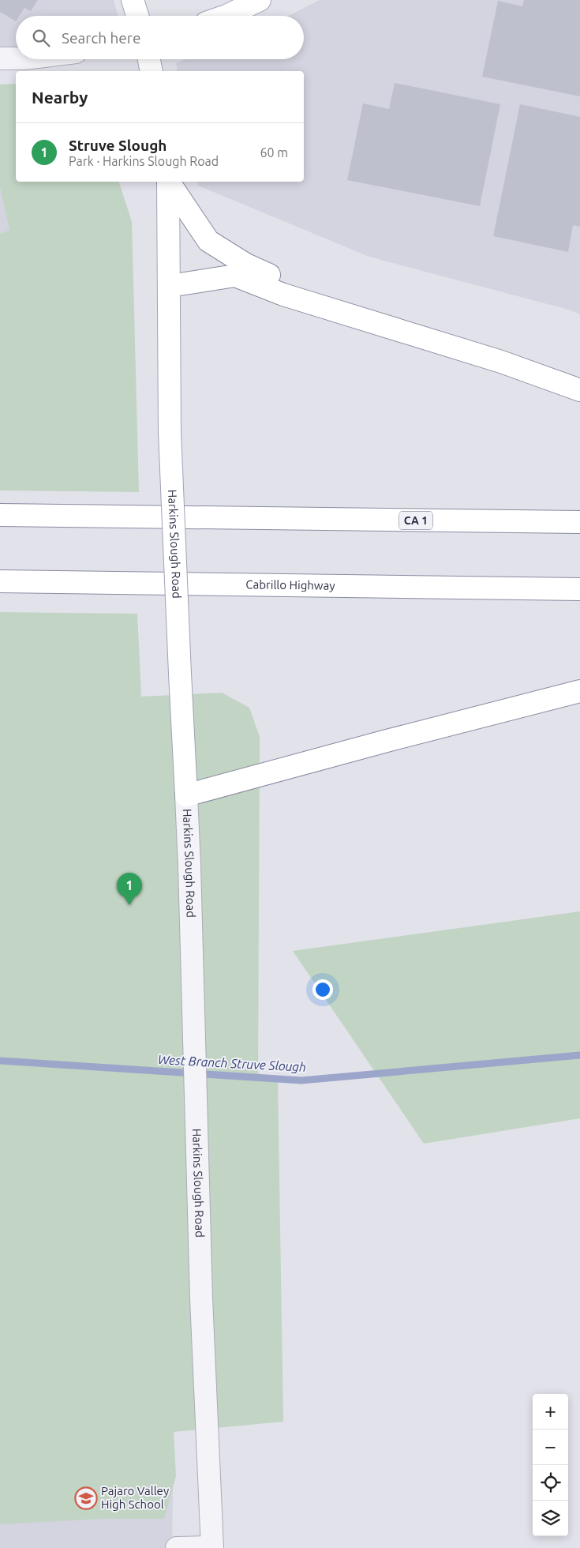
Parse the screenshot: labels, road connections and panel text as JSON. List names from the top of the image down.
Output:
{
  "streets": {
    "main road": ["CA 1", "Harkins Slough Road", "Cabrillo Highway"]
  },
  "water": ["West Branch Struve Slough"],
  "places": {
    "school or university": ["Pajaro Valley High School"]
  },
  "page": {
    "search": "Search here",
    "heading": "Nearby",
    "list": [
      {
        "mark": "1",
        "name": "Struve Slough",
        "note": "Park · Harkins Slough Road",
        "value": "60 m"
      }
    ],
    "pins": "1",
    "map_buttons": ["+", "−"]
  }
}
